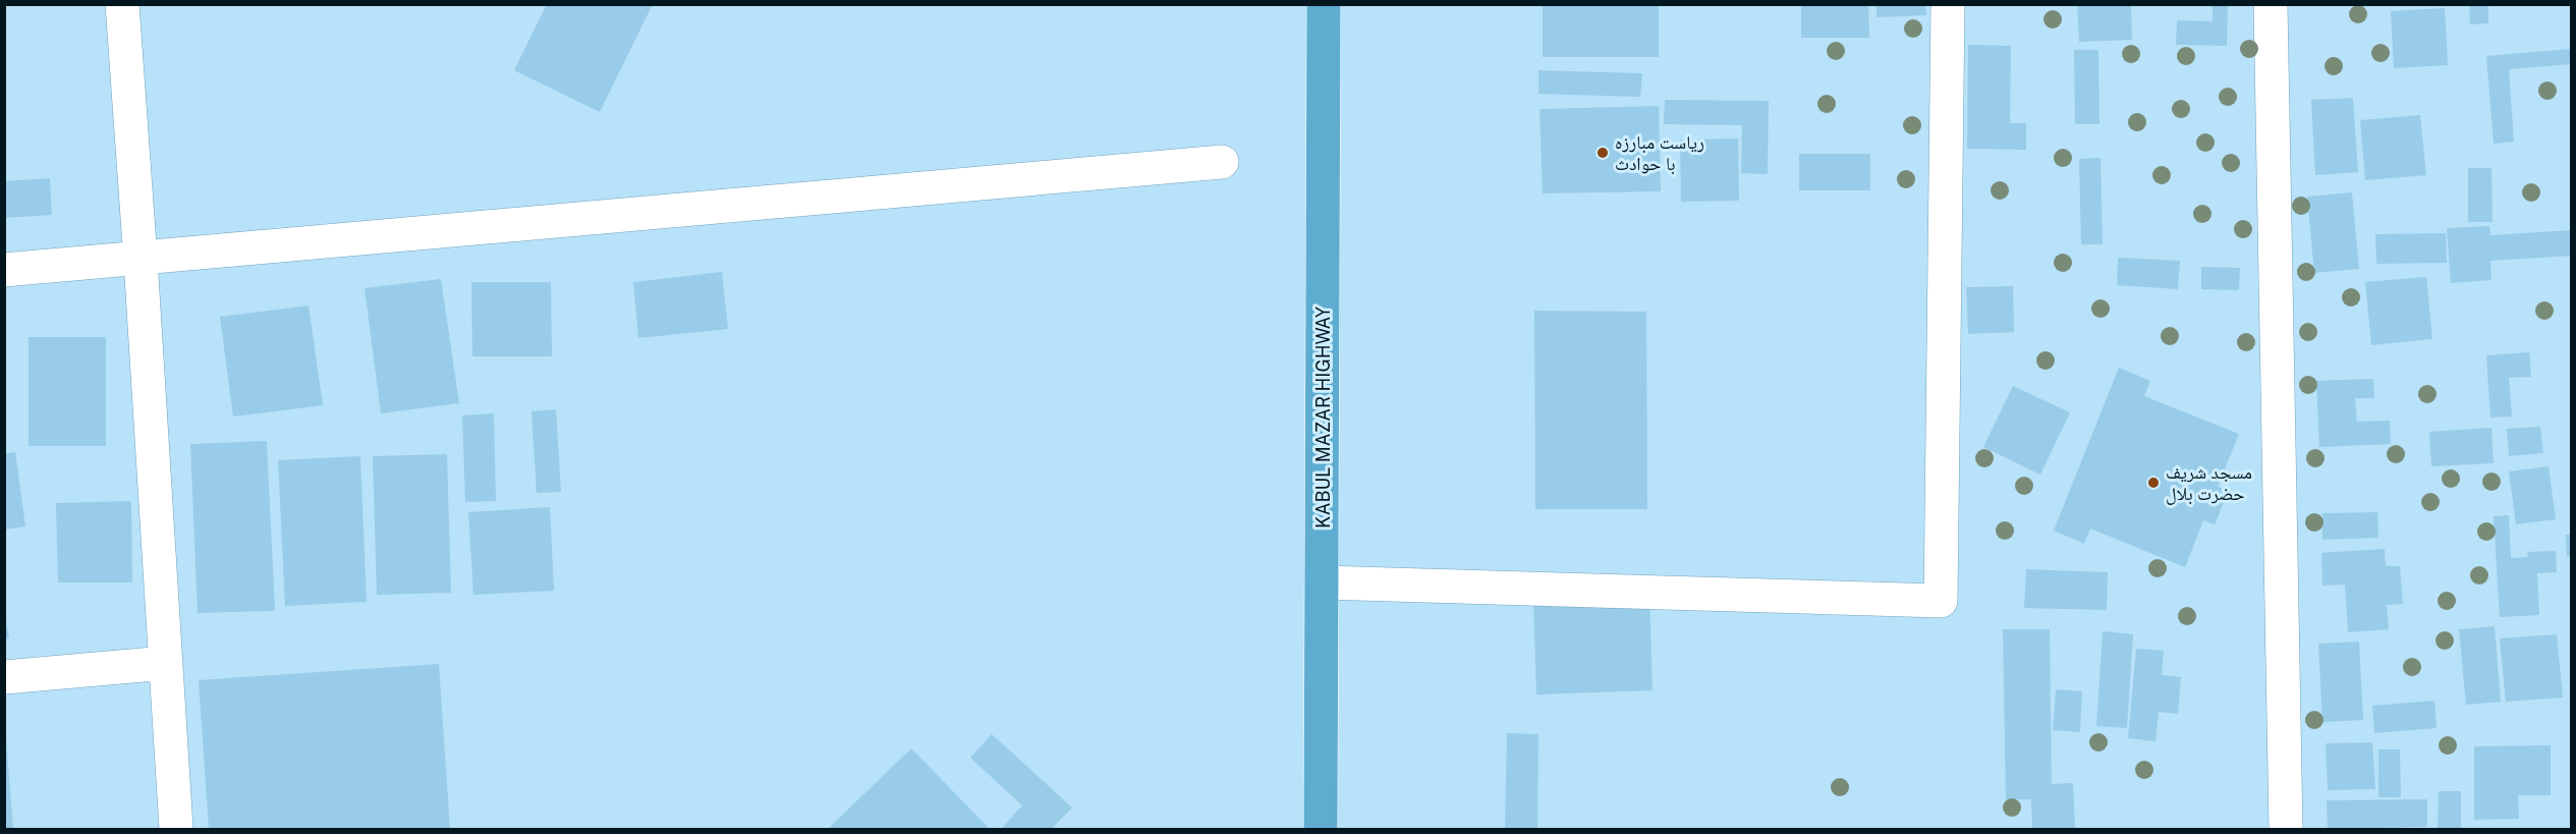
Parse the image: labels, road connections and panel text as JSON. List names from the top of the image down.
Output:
{
  "streets": {
    "highway": ["KABUL MAZAR HIGHWAY"]
  },
  "places": ["ریاست مبارزه با حوادث", "مسجد شریف حضرت بلال"]
}
